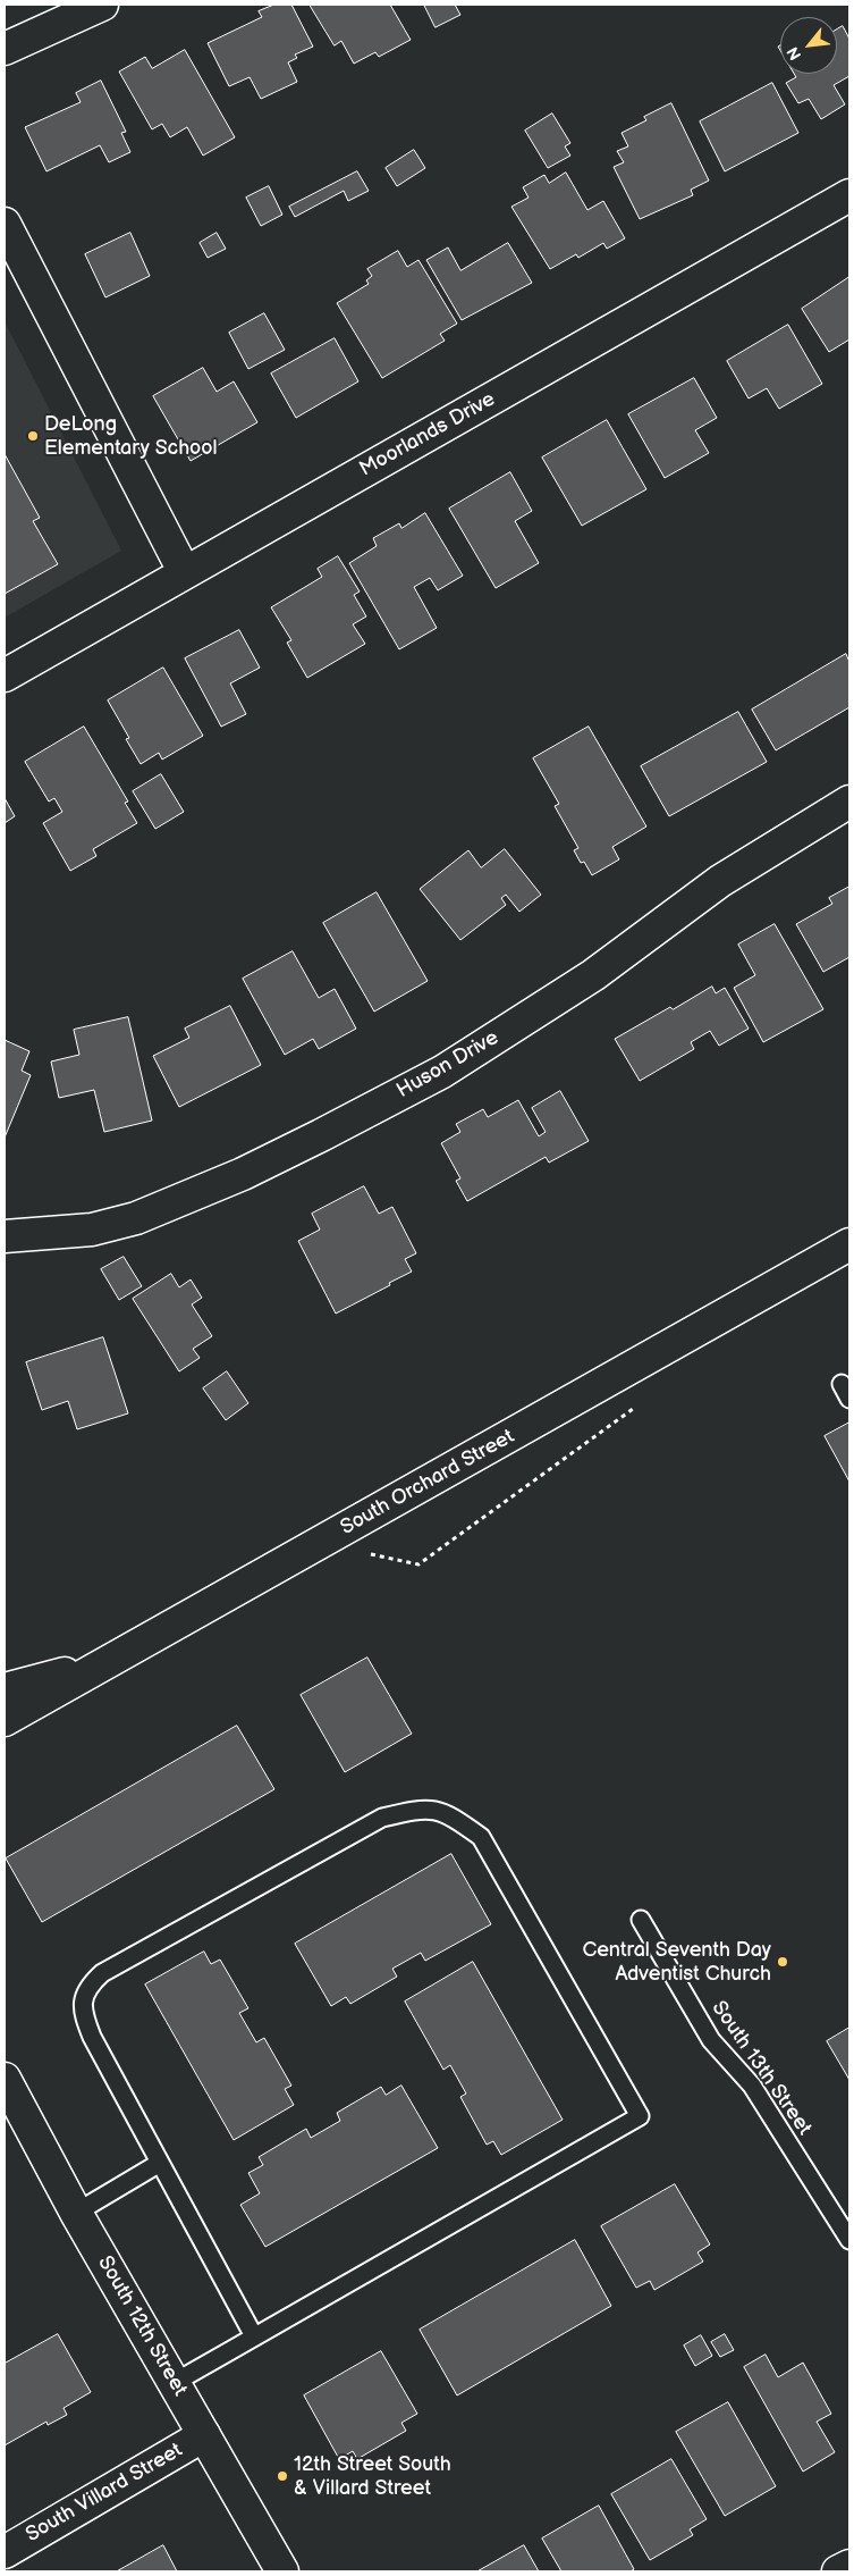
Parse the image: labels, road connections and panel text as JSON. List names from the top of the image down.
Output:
{
  "streets": {
    "street": [
      "Moorlands Drive",
      "Huson Drive",
      "South Orchard Street",
      "South 12th Street",
      "South Villard Street"
    ],
    "lane": ["South 13th Street"]
  },
  "crossings": [
    ["South 12th Street", "South Villard Street"]
  ],
  "places": ["DeLong Elementary School", "Central Seventh Day Adventist Church", "12th Street South & Villard Street"],
  "north": "bottom left"
}
